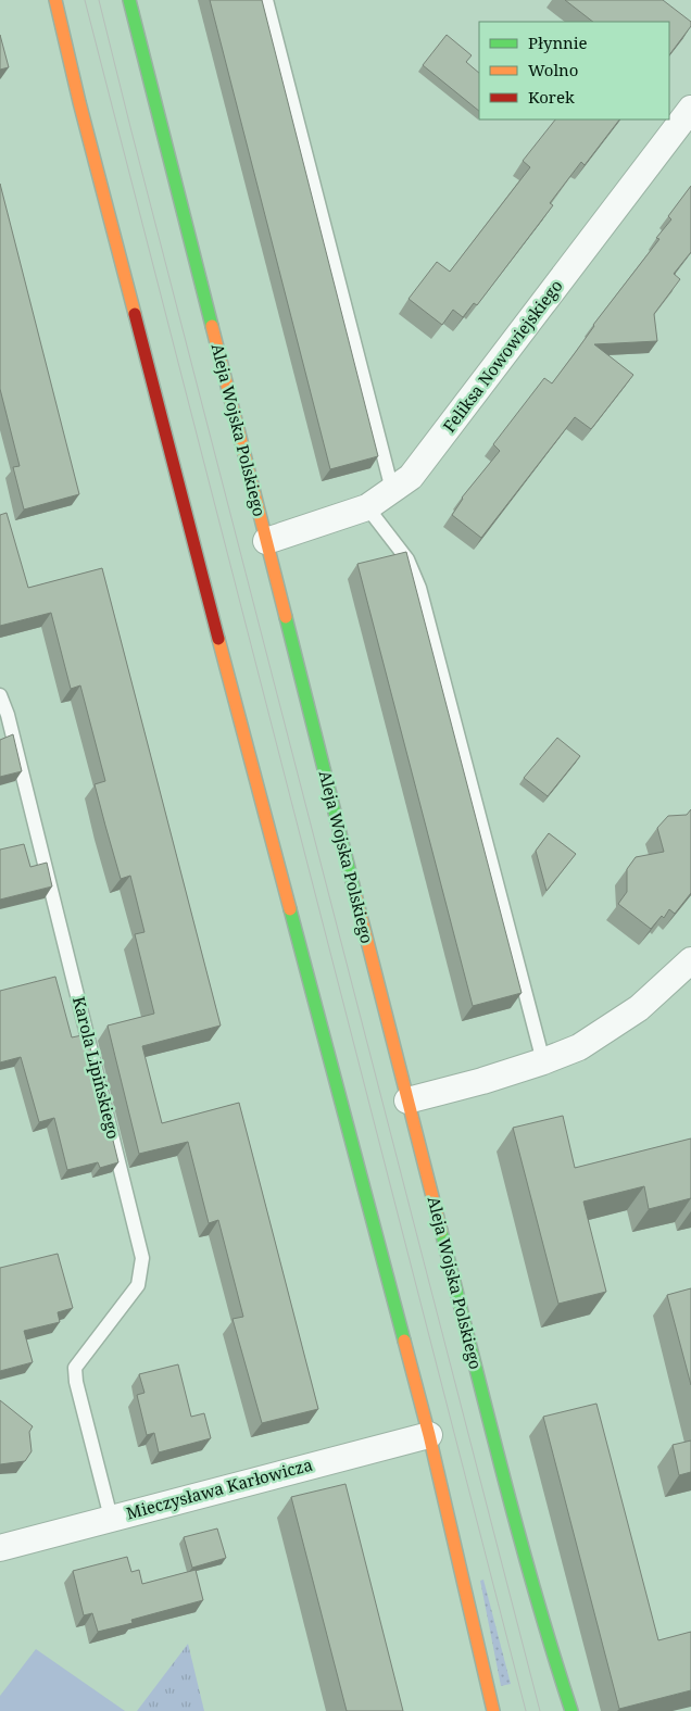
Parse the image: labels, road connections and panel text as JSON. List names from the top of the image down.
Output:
{
  "streets": {
    "street": ["Feliksa Nowowiejskiego", "Aleja Wojska Polskiego", "Mieczysława Karłowicza"],
    "lane": ["Karola Lipińskiego"]
  },
  "crossings": [
    ["Feliksa Nowowiejskiego", "Aleja Wojska Polskiego"],
    ["Karola Lipińskiego", "Mieczysława Karłowicza"]
  ],
  "legend": ["Płynnie", "Wolno", "Korek"]
}
